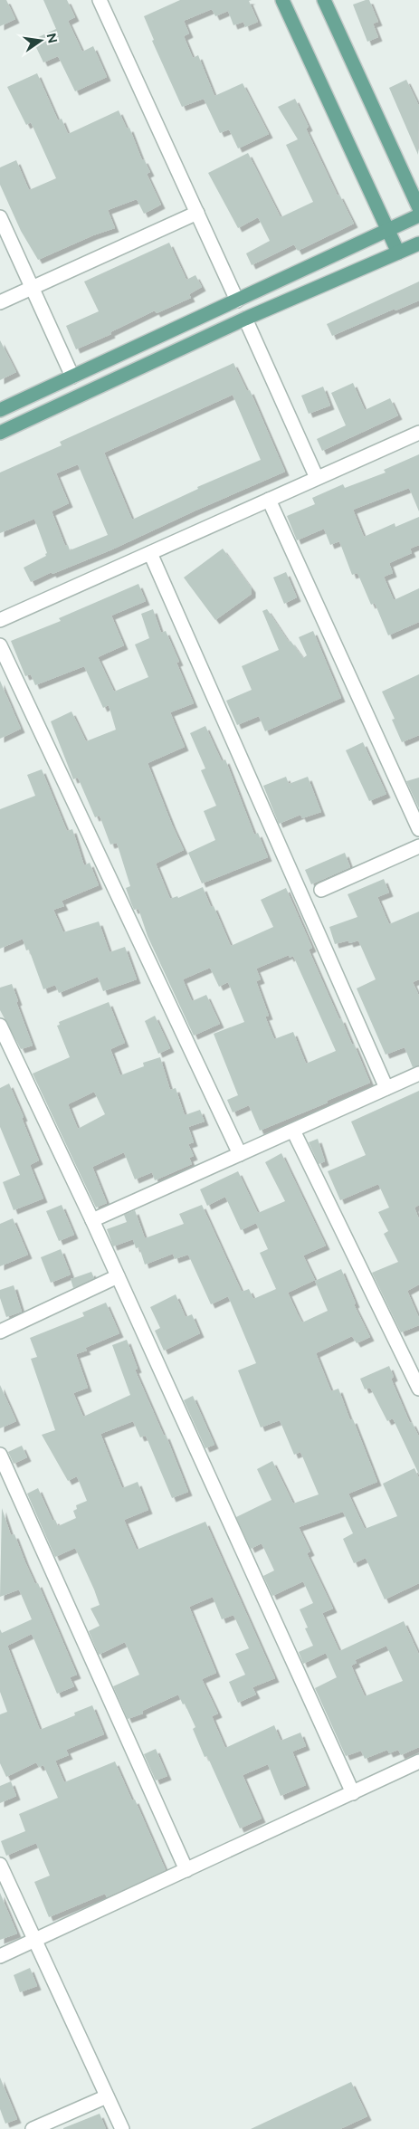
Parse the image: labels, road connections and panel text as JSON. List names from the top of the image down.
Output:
{
  "north": "right"
}
